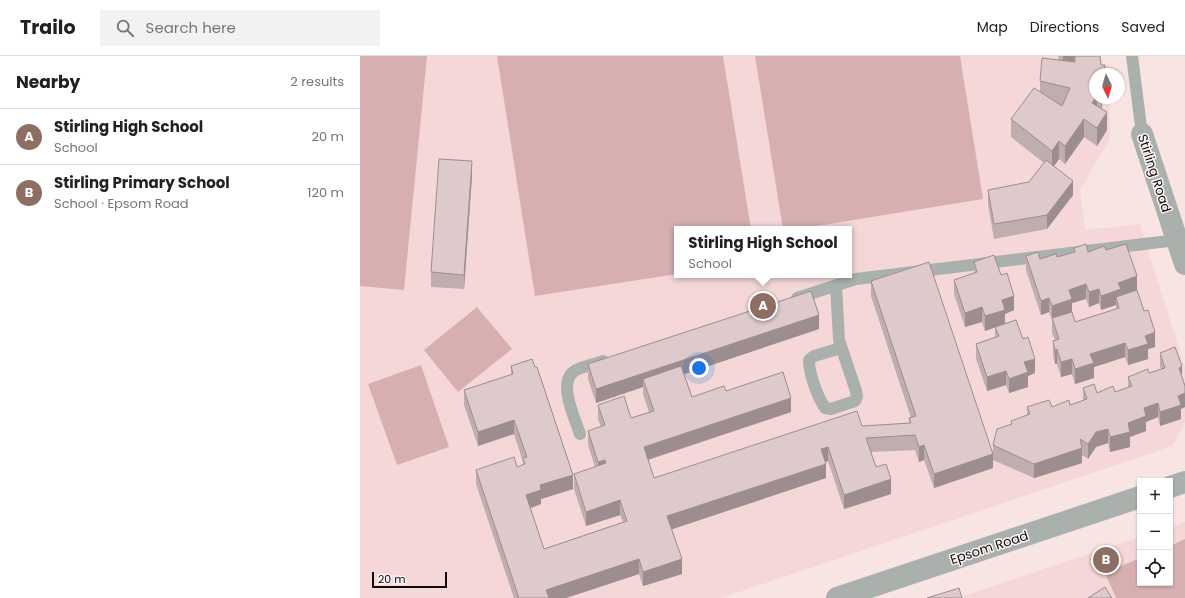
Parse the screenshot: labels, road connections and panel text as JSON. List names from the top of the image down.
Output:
{
  "streets": {
    "street": ["Stirling Road", "Epsom Road"]
  },
  "scale_bar": "20 m",
  "north": "bottom",
  "page": {
    "header": "Trailo",
    "search": "Search here",
    "nav": ["Map", "Directions", "Saved"],
    "heading": ["Nearby", "2 results"],
    "list": [
      {
        "mark": "A",
        "name": "Stirling High School",
        "note": "School",
        "value": "20 m"
      },
      {
        "mark": "B",
        "name": "Stirling Primary School",
        "note": "School · Epsom Road",
        "value": "120 m"
      }
    ],
    "popup": ["Stirling High School", "School"],
    "pins": ["A", "B"],
    "map_buttons": ["+", "−"],
    "scale": "20 m"
  }
}
